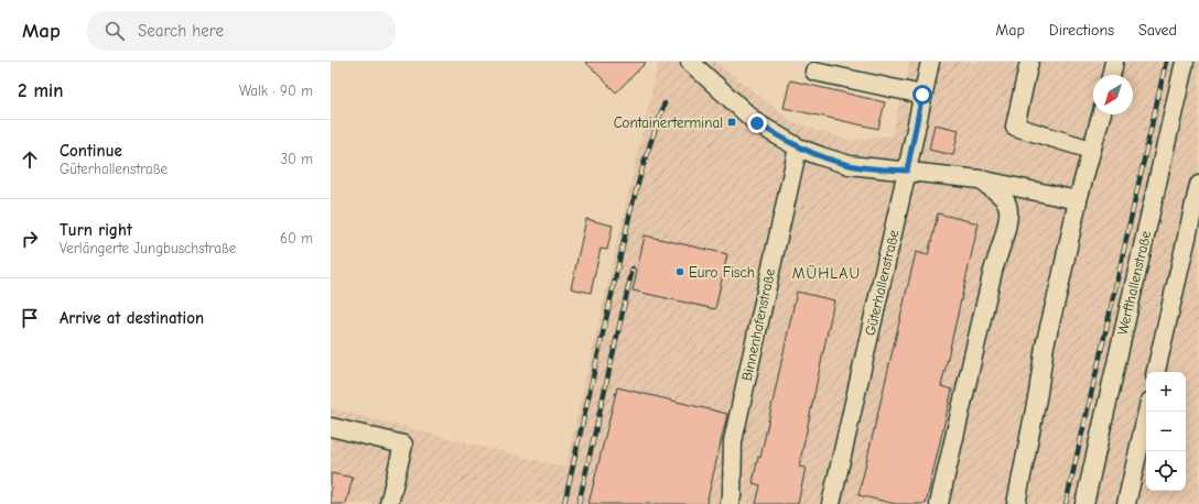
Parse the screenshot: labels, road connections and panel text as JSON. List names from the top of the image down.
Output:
{
  "streets": {
    "street": ["Güterhallenstraße", "Werfthallenstraße", "Binnenhafenstraße"]
  },
  "districts": ["MÜHLAU"],
  "places": {
    "transit": ["Containerterminal"],
    "other": ["Euro Fisch"]
  },
  "north": "bottom left",
  "page": {
    "header": "Map",
    "search": "Search here",
    "nav": ["Map", "Directions", "Saved"],
    "heading": ["2 min", "Walk · 90 m"],
    "list": [
      ["Continue", "Güterhallenstraße", "30 m"],
      ["Turn right", "Verlängerte Jungbuschstraße", "60 m"],
      "Arrive at destination"
    ],
    "map_buttons": ["+", "−"]
  }
}
